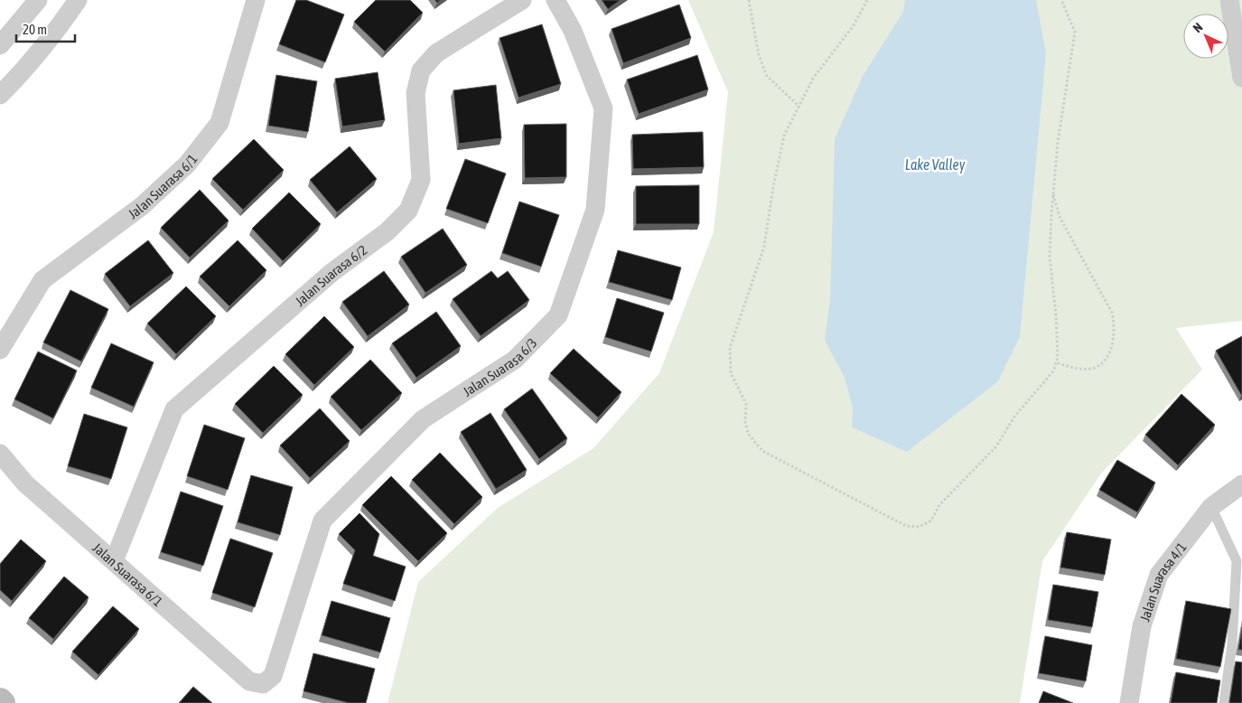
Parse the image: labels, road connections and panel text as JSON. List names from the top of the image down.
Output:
{
  "streets": {
    "street": [
      "Jalan Suarasa 6/1",
      "Jalan Suarasa 6/2",
      "Jalan Suarasa 6/3",
      "Jalan Suarasa 4/1"
    ]
  },
  "crossings": [
    ["Jalan Suarasa 6/1", "Jalan Suarasa 6/2"],
    ["Jalan Suarasa 6/1", "Jalan Suarasa 6/3"]
  ],
  "water": ["Lake Valley"],
  "scale_bar": "20 m",
  "north": "top left"
}
